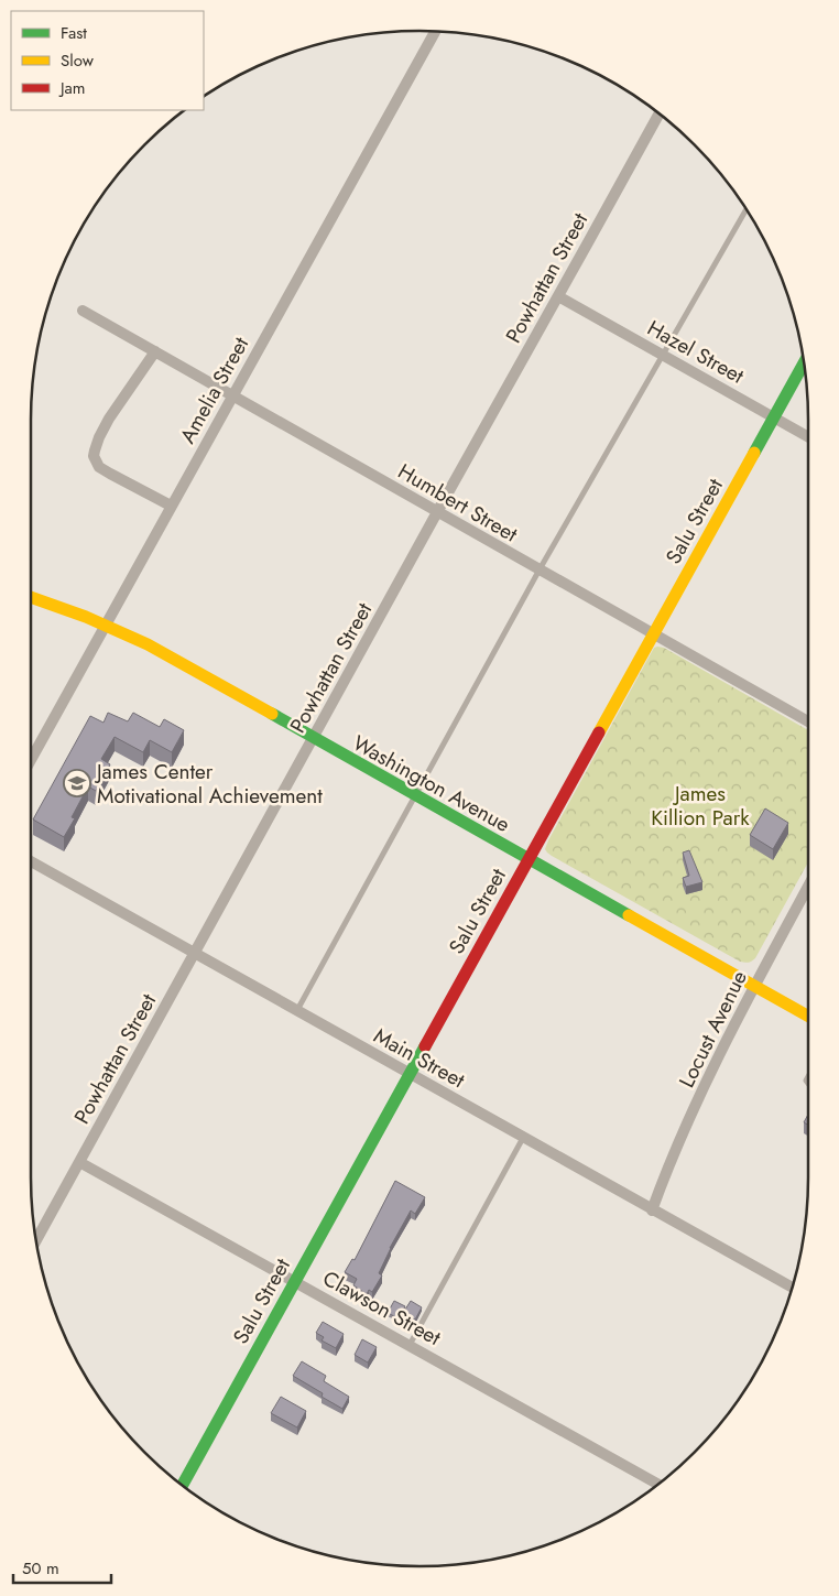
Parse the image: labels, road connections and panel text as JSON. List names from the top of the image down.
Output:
{
  "streets": {
    "street": [
      "Powhattan Street",
      "Hazel Street",
      "Amelia Street",
      "Humbert Street",
      "Salu Street",
      "Washington Avenue",
      "Locust Avenue",
      "Main Street",
      "Clawson Street"
    ]
  },
  "crossings": [
    ["Powhattan Street", "Hazel Street"],
    ["Powhattan Street", "Humbert Street"],
    ["Powhattan Street", "Washington Avenue"],
    ["Powhattan Street", "Main Street"],
    ["Powhattan Street", "Clawson Street"],
    ["Hazel Street", "Salu Street"],
    ["Amelia Street", "Humbert Street"],
    ["Amelia Street", "Washington Avenue"],
    ["Humbert Street", "Salu Street"],
    ["Salu Street", "Washington Avenue"],
    ["Salu Street", "Main Street"],
    ["Salu Street", "Clawson Street"],
    ["Washington Avenue", "Locust Avenue"],
    ["Locust Avenue", "Main Street"]
  ],
  "parks": ["James Killion Park"],
  "places": {
    "school or university": ["James Center Motivational Achievement"]
  },
  "legend": ["Fast", "Slow", "Jam"],
  "scale_bar": "50 m"
}
